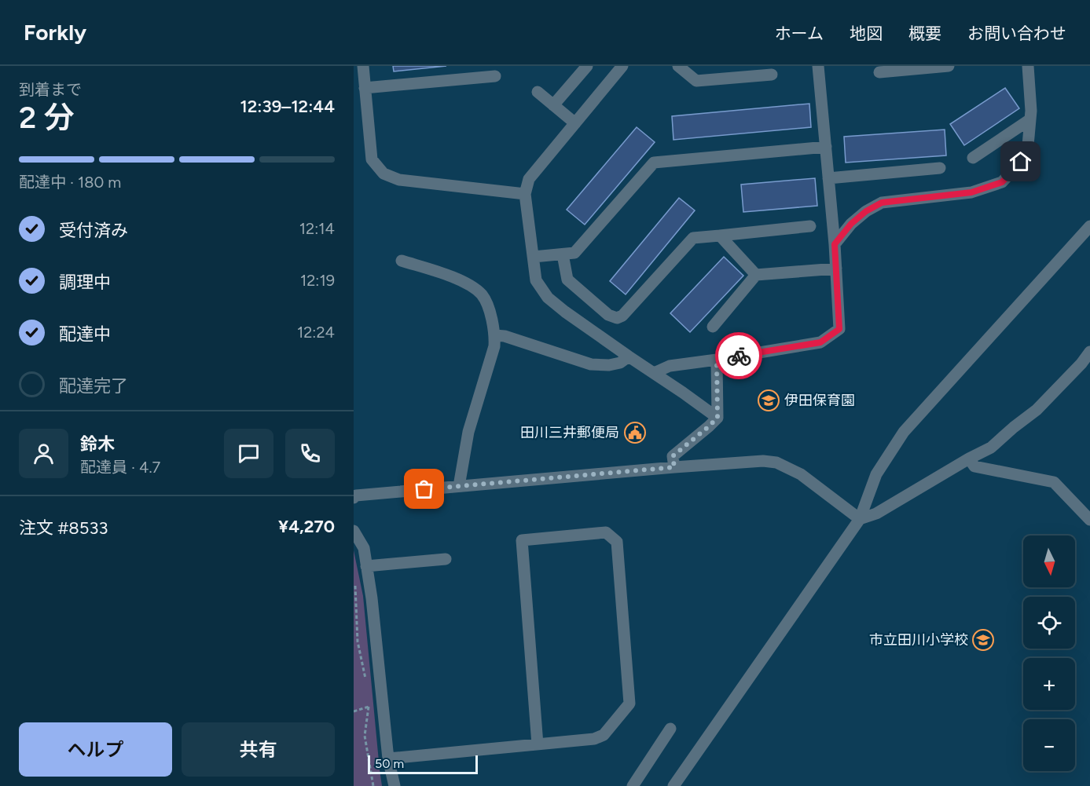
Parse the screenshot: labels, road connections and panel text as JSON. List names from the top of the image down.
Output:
{
  "places": {
    "school or university": ["伊田保育園", "市立田川小学校"],
    "public building": ["田川三井郵便局"]
  },
  "scale_bar": "50 m",
  "north": "bottom",
  "page": {
    "header": "Forkly",
    "nav": [
      "ホーム",
      "地図",
      "概要",
      "お問い合わせ"
    ],
    "heading": ["2 分", "到着まで", "12:39–12:44"],
    "panel": [
      "鈴木",
      "配達員 · 4.7",
      "注文 #8533",
      "¥4,270"
    ],
    "bar": "配達中 · 180 m",
    "list": [
      ["受付済み", "12:14"],
      ["調理中", "12:19"],
      ["配達中", "12:24"],
      "配達完了"
    ],
    "map_buttons": ["+", "−"],
    "buttons": ["ヘルプ", "共有"],
    "scale": "50 m"
  }
}
